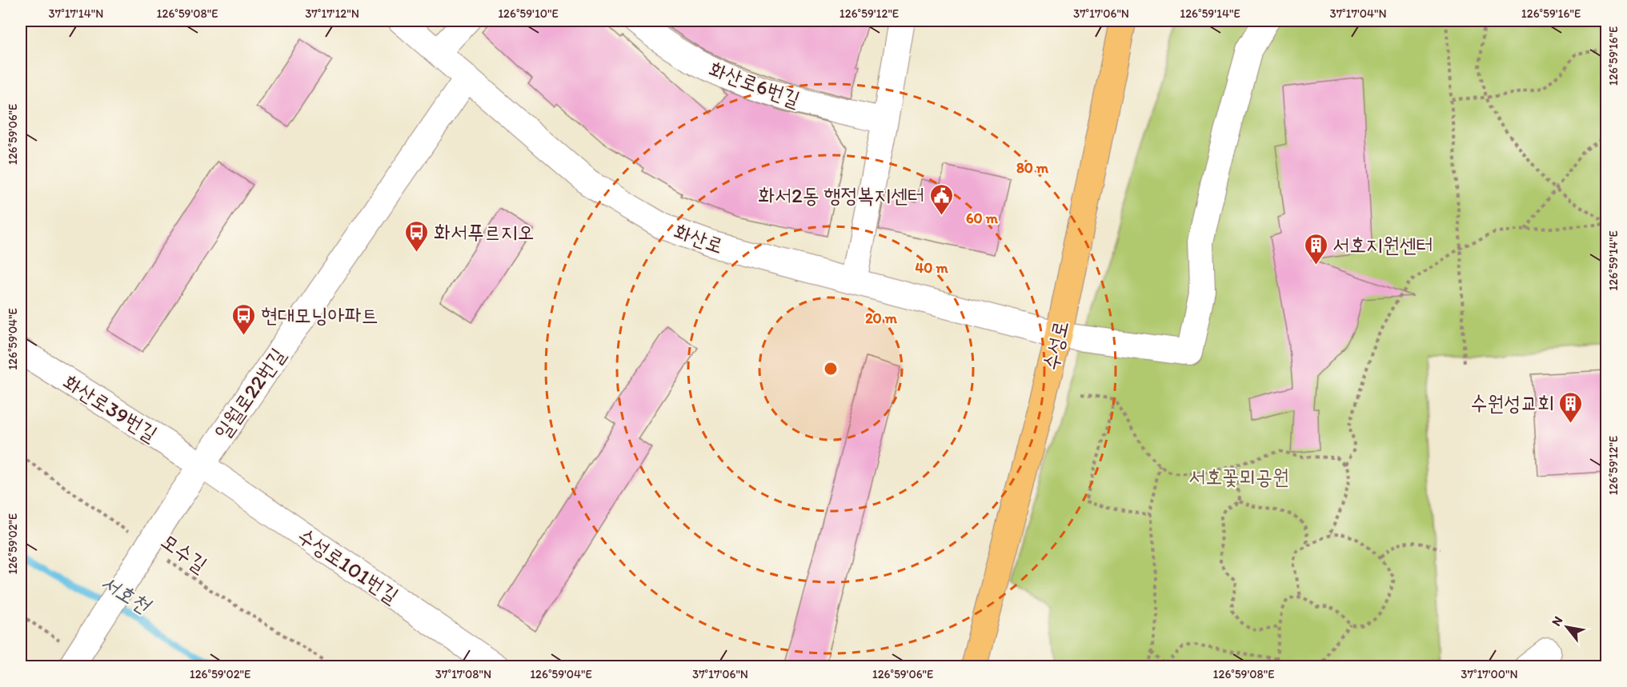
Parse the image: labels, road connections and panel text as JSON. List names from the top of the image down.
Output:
{
  "streets": {
    "main road": ["수성로"],
    "street": [
      "화산로6번길",
      "화산로",
      "일월로22번길",
      "화산로39번길",
      "수성로101번길"
    ],
    "path": ["모수길"]
  },
  "crossings": [
    ["화산로", "수성로"],
    ["화산로", "일월로22번길"],
    ["일월로22번길", "화산로39번길"],
    ["일월로22번길", "수성로101번길"],
    ["화산로39번길", "수성로101번길"]
  ],
  "water": ["서호천"],
  "parks": ["서호꽃뫼공원"],
  "places": {
    "public building": ["화서2동 행정복지센터"],
    "bus stop": ["화서푸르지오", "현대모닝아파트"],
    "building": ["서호지원센터", "수원성교회"]
  },
  "north": "top left",
  "coordinates": [
    "37°17'14\"N",
    "126°59'08\"E",
    "37°17'12\"N",
    "126°59'10\"E",
    "126°59'12\"E",
    "37°17'06\"N",
    "126°59'14\"E",
    "37°17'04\"N",
    "126°59'16\"E",
    "126°59'06\"E",
    "126°59'04\"E",
    "126°59'02\"E",
    "37°17'08\"N",
    "37°17'00\"N"
  ],
  "rings": [
    "80 m",
    "60 m",
    "40 m",
    "20 m"
  ]
}
